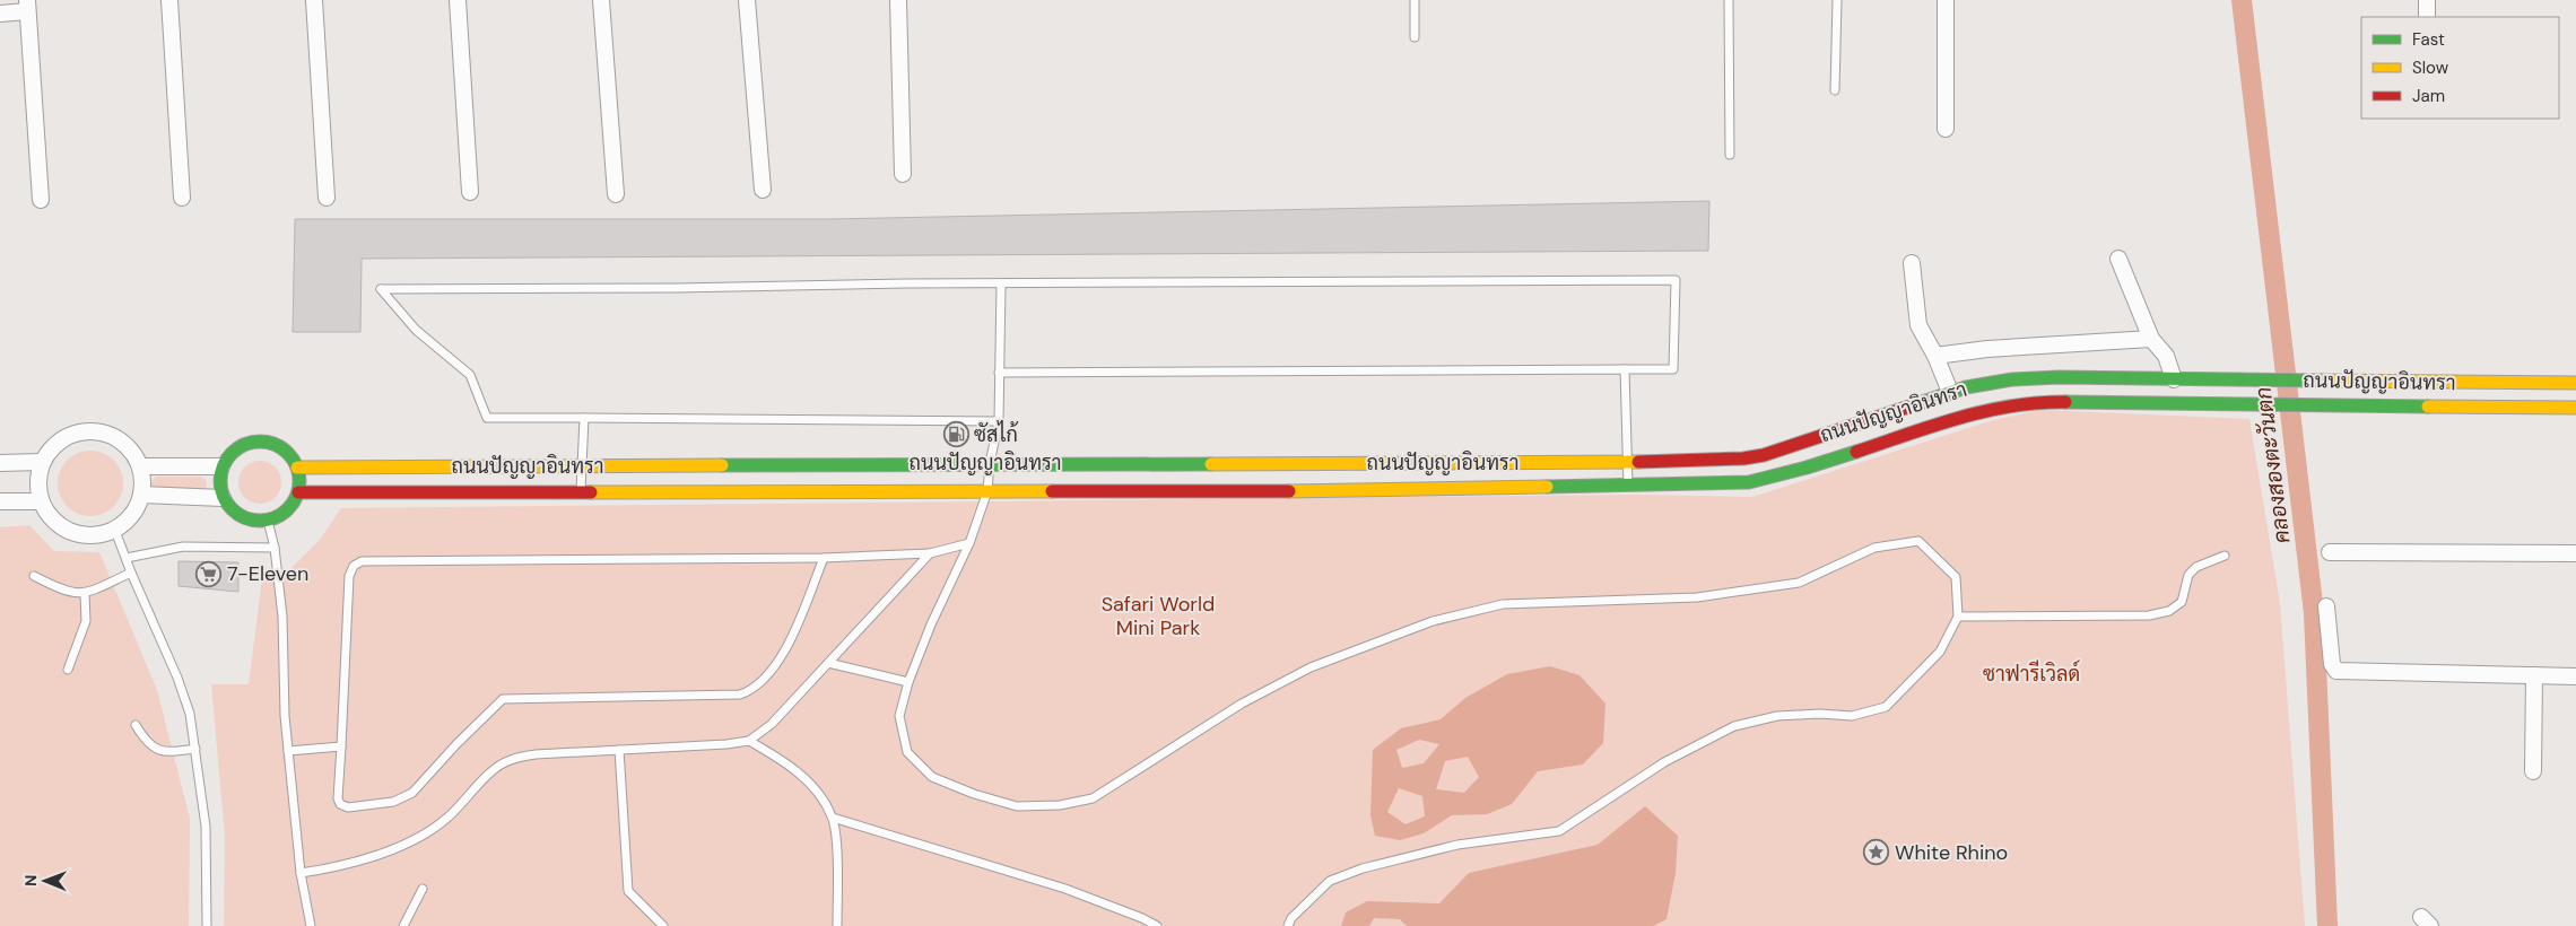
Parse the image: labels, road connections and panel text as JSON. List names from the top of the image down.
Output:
{
  "streets": {
    "street": ["ถนนปัญญาอินทรา"]
  },
  "water": ["คลองสองตะวันตก"],
  "parks": ["Safari World Mini Park", "ซาฟารีเวิลด์"],
  "places": {
    "fuel station": ["ซัสไก้"],
    "supermarket": ["7-Eleven"],
    "place": ["White Rhino"]
  },
  "legend": ["Fast", "Slow", "Jam"],
  "north": "left"
}
